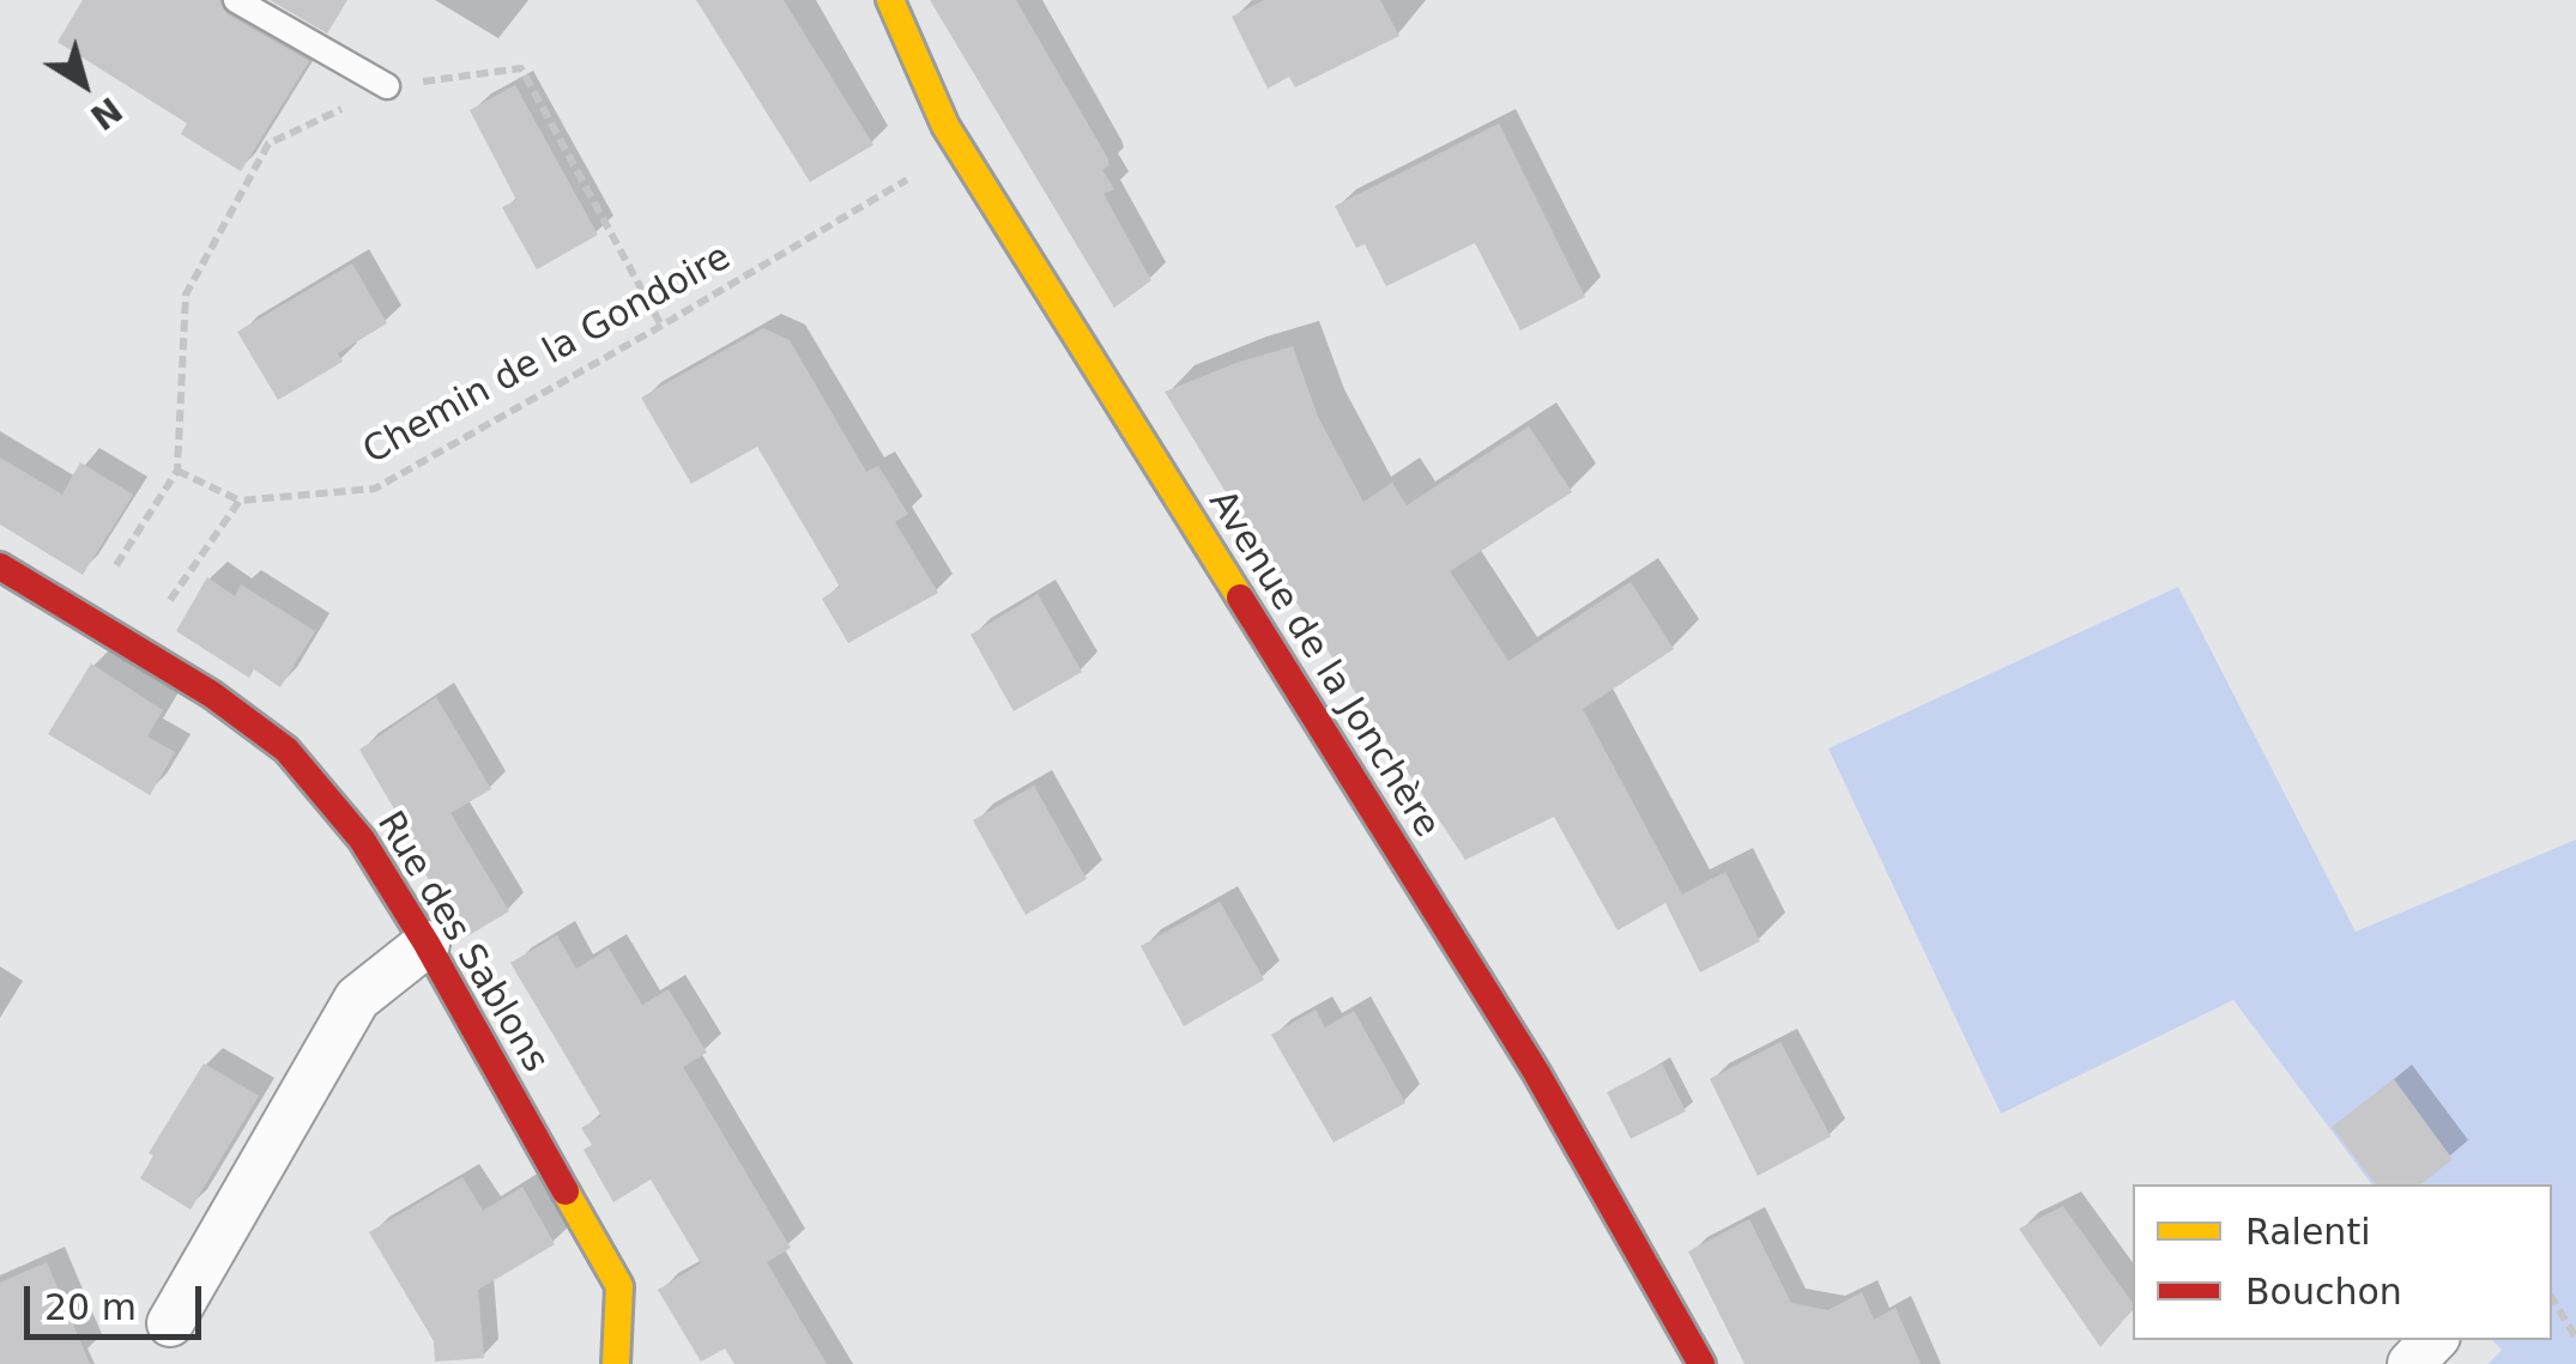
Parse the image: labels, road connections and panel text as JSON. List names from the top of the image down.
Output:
{
  "streets": {
    "main road": ["Avenue de la Jonchère", "Rue des Sablons"],
    "path": ["Chemin de la Gondoire"]
  },
  "crossings": [
    ["Chemin de la Gondoire", "Avenue de la Jonchère"]
  ],
  "legend": ["Ralenti", "Bouchon"],
  "scale_bar": "20 m",
  "north": "bottom right"
}
